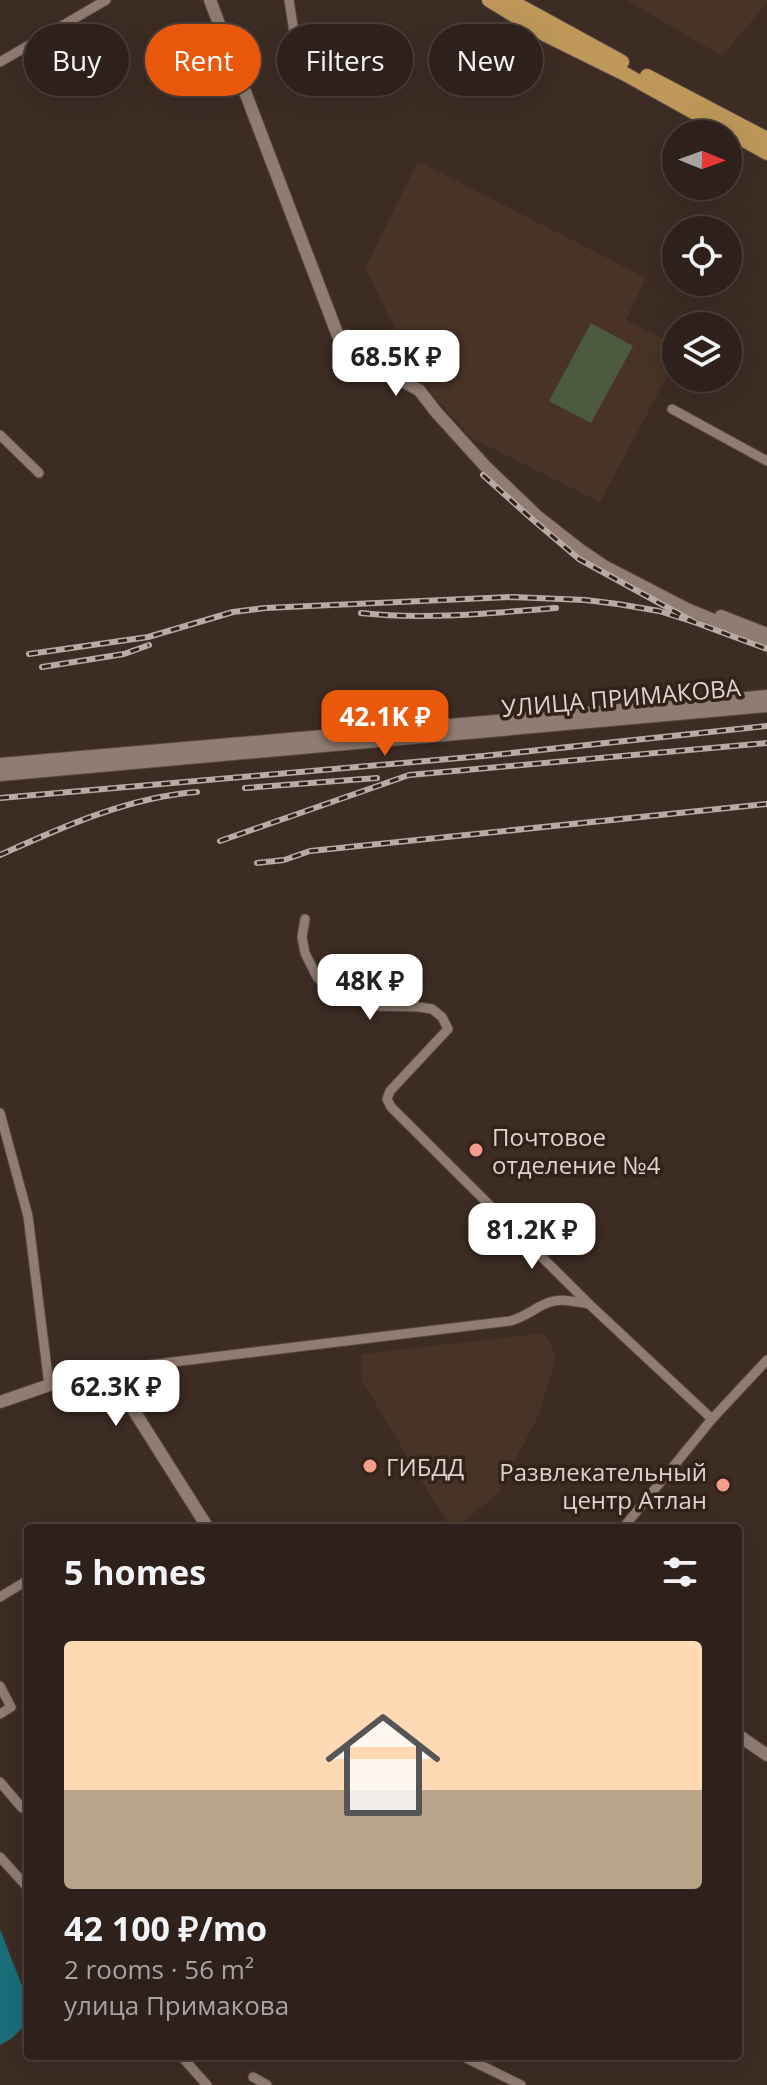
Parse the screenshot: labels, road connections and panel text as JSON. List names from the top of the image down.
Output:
{
  "streets": {
    "main road": ["УЛИЦА ПРИМАКОВА"]
  },
  "places": ["Почтовое отделение №4", "ГИБДД", "Развлекательный центр Атлан"],
  "north": "right",
  "page": {
    "chip": [
      "Buy",
      "Rent",
      "Filters",
      "New"
    ],
    "price": [
      "68.5K ₽",
      "42.1K ₽",
      "48K ₽",
      "81.2K ₽",
      "62.3K ₽"
    ],
    "heading": "5 homes",
    "list": [
      {
        "name": "42 100 ₽/mo",
        "note": "2 rooms · 56 m² · улица Примакова"
      }
    ]
  }
}
